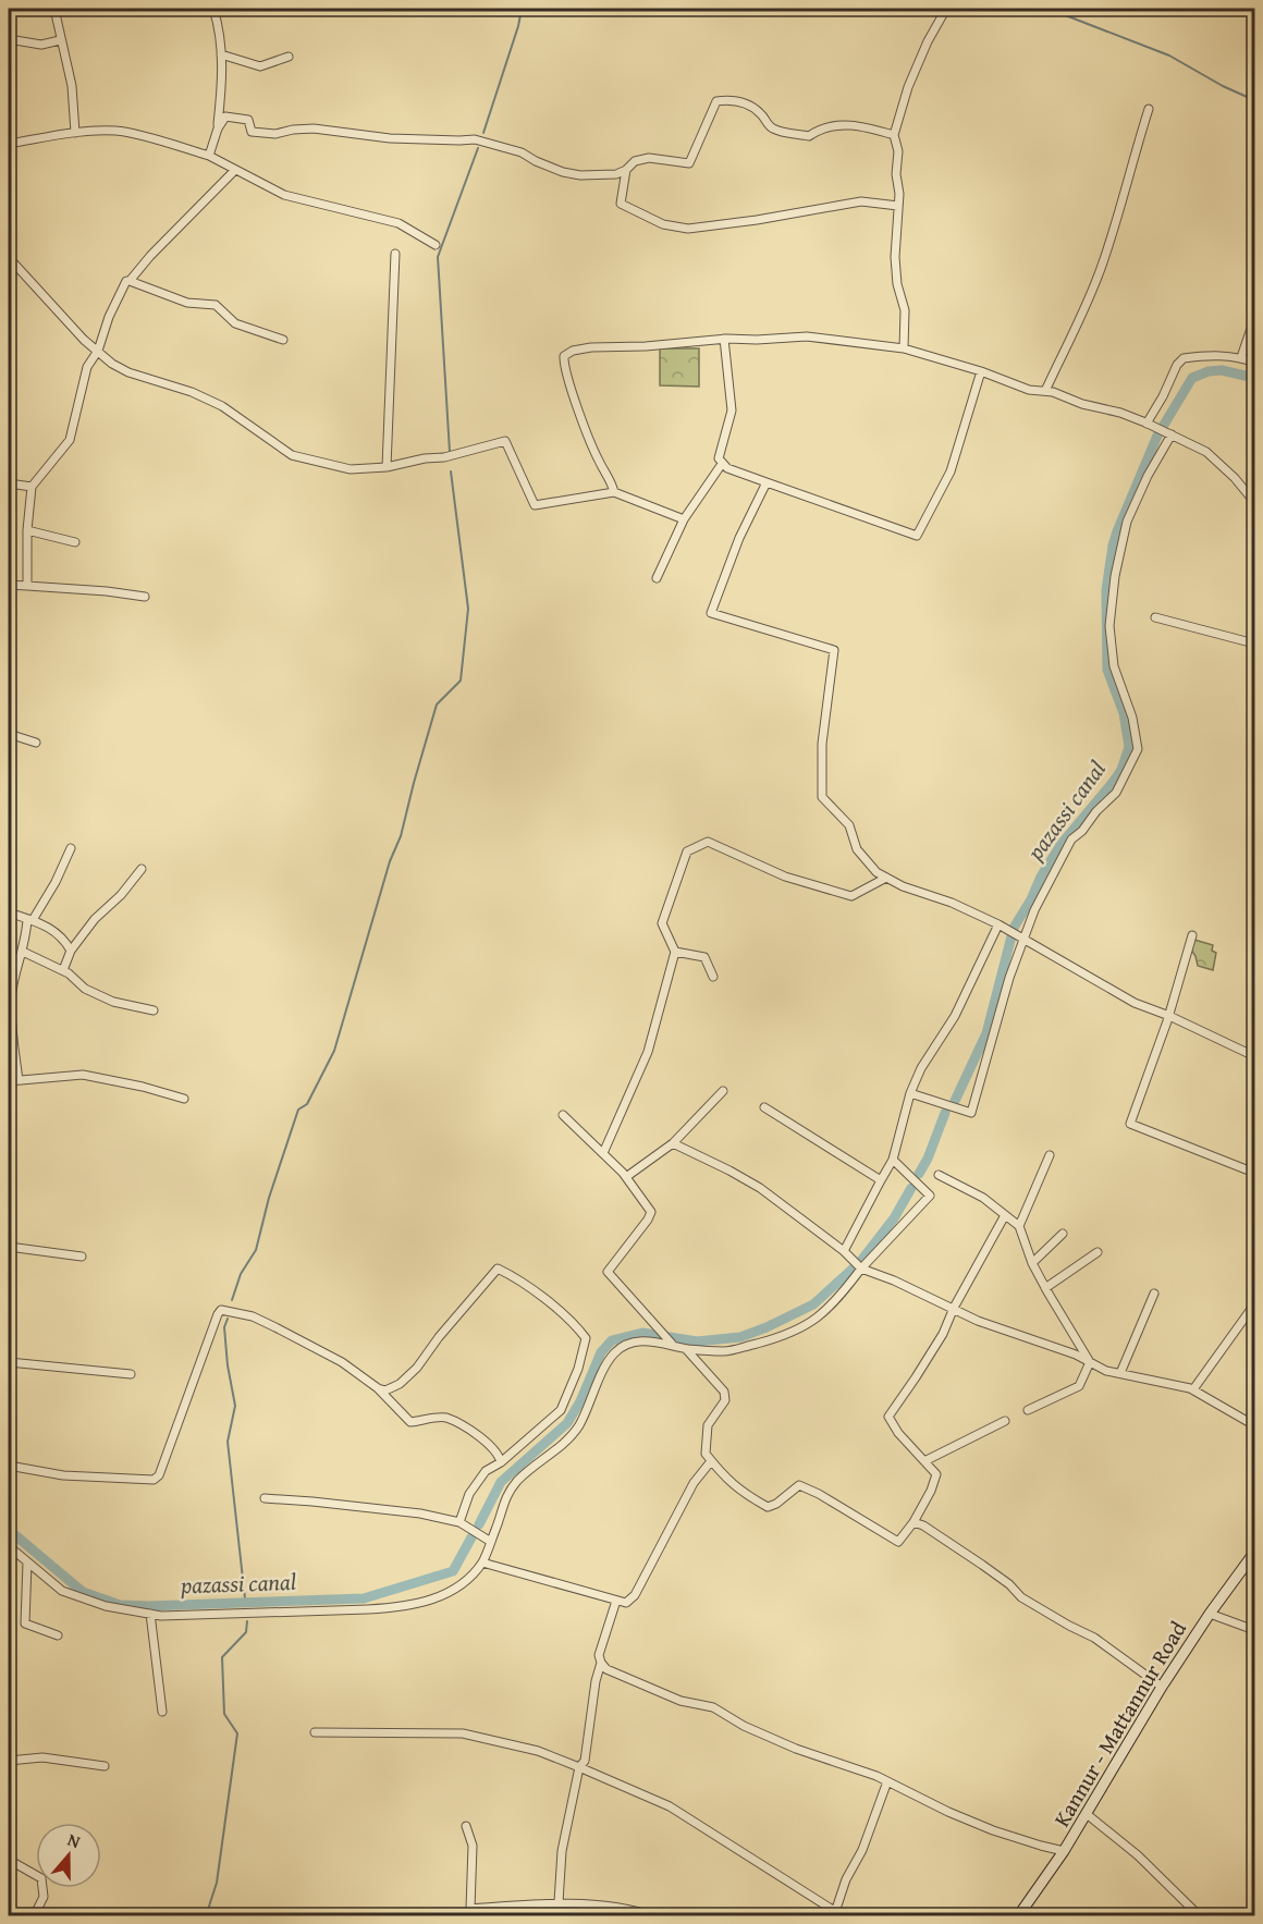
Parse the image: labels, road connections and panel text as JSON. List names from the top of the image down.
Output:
{
  "streets": {
    "main road": ["Kannur - Mattannur Road"]
  },
  "water": ["pazassi canal"],
  "north": "top"
}
